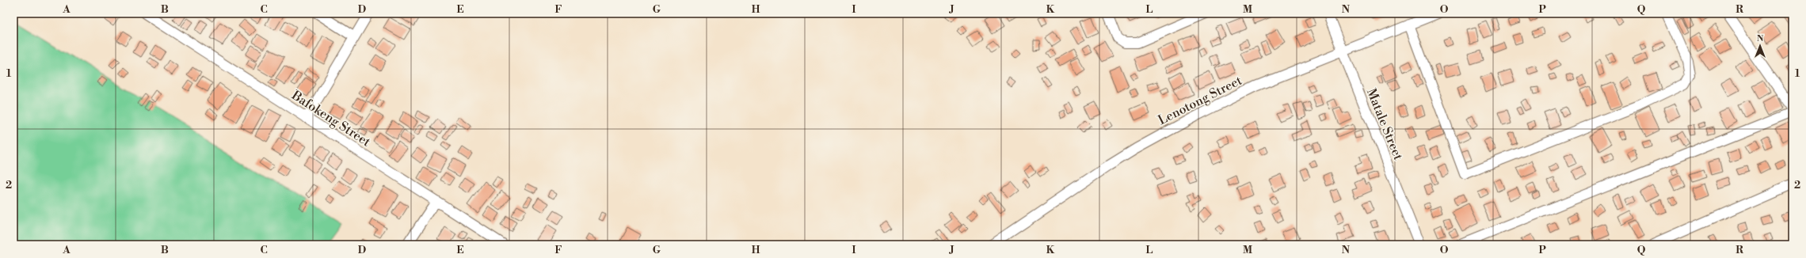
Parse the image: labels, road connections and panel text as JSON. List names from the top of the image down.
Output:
{
  "streets": {
    "street": ["Lenotong Street", "Bafokeng Street", "Matale Street"]
  },
  "crossings": [
    ["Lenotong Street", "Matale Street"]
  ],
  "north": "top",
  "grid": {
    "columns": [
      "A",
      "B",
      "C",
      "D",
      "E",
      "F",
      "G",
      "H",
      "I",
      "J",
      "K",
      "L",
      "M",
      "N",
      "O",
      "P",
      "Q",
      "R"
    ],
    "rows": ["1", "2"]
  }
}
